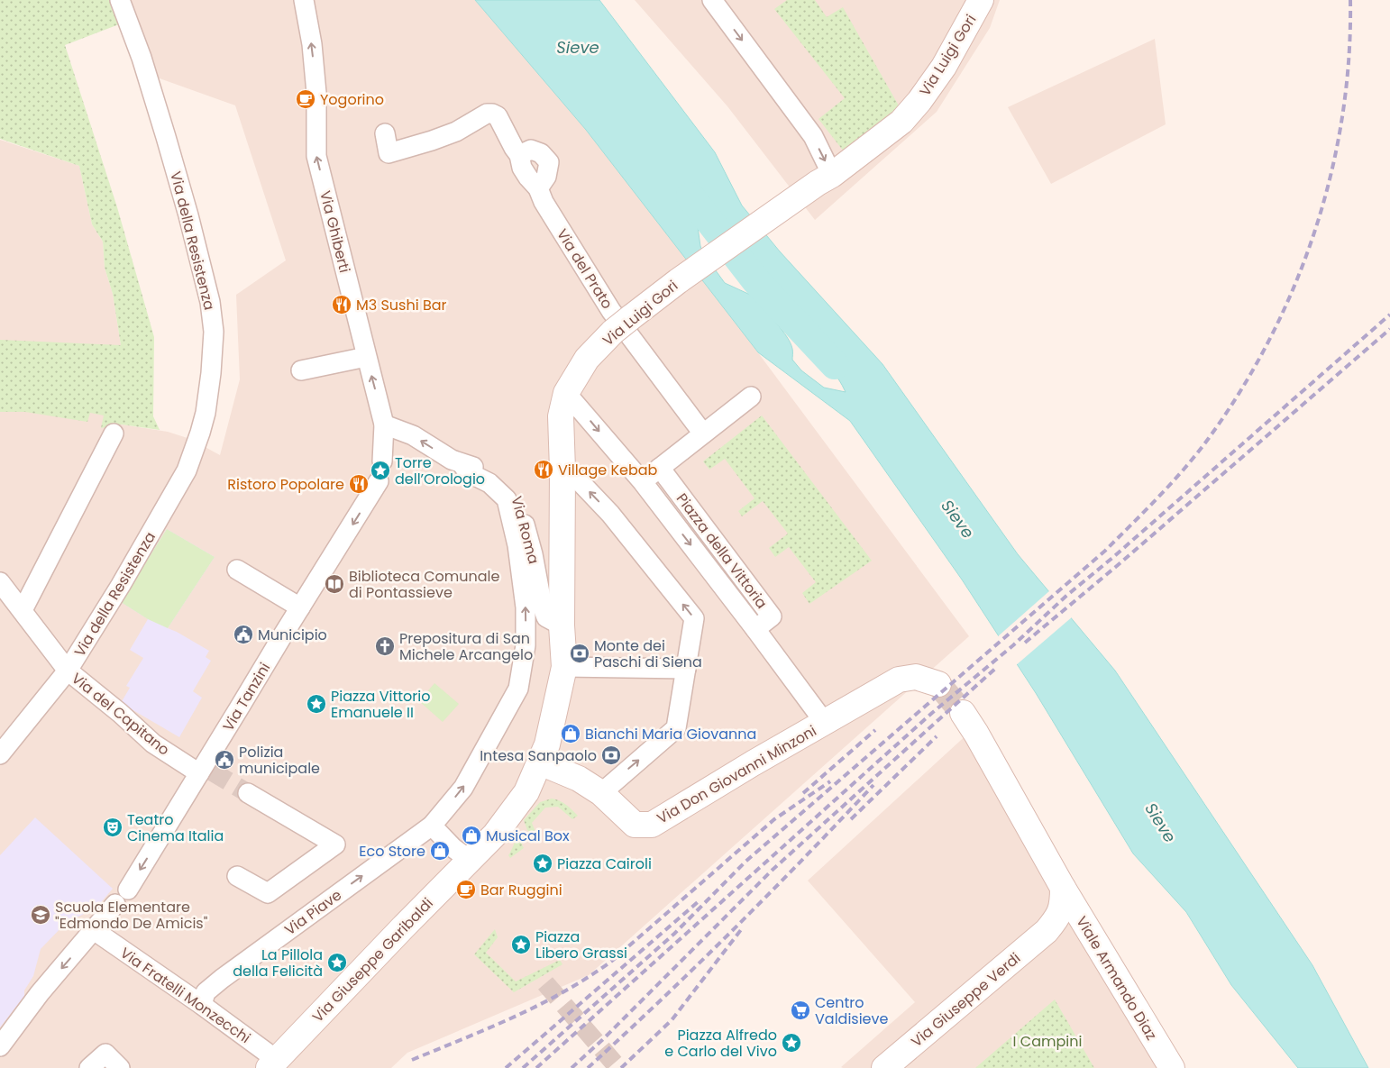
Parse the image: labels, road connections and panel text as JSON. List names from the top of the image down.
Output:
{
  "streets": {
    "street": [
      "Via Luigi Gori",
      "Via Ghiberti",
      "Via della Resistenza",
      "Via del Prato",
      "Via Roma",
      "Piazza della Vittoria",
      "Via Tanzini",
      "Via del Capitano",
      "Via Don Giovanni Minzoni",
      "Via Piave",
      "Via Giuseppe Garibaldi",
      "Viale Armando Diaz",
      "Via Fratelli Monzecchi",
      "Via Giuseppe Verdi"
    ]
  },
  "crossings": [
    ["Via Luigi Gori", "Via Roma"],
    ["Via Luigi Gori", "Piazza della Vittoria"],
    ["Via Luigi Gori", "Via Don Giovanni Minzoni"],
    ["Via Luigi Gori", "Via Giuseppe Garibaldi"],
    ["Via Ghiberti", "Via Roma"],
    ["Via della Resistenza", "Via del Capitano"],
    ["Via Roma", "Via Piave"],
    ["Piazza della Vittoria", "Via Don Giovanni Minzoni"],
    ["Via Tanzini", "Via del Capitano"],
    ["Via Piave", "Via Fratelli Monzecchi"],
    ["Via Giuseppe Garibaldi", "Via Fratelli Monzecchi"],
    ["Viale Armando Diaz", "Via Giuseppe Verdi"]
  ],
  "one_way": ["Via Ghiberti", "Via Tanzini"],
  "water": ["Sieve"],
  "parks": ["I Campini"],
  "places": {
    "cafe": ["Yogorino", "Bar Ruggini"],
    "restaurant": ["M3 Sushi Bar", "Village Kebab", "Ristoro Popolare"],
    "place": [
      "Torre dell’Orologio",
      "Piazza Vittorio Emanuele II",
      "Piazza Cairoli",
      "Piazza Libero Grassi",
      "La Pillola della Felicità",
      "Piazza Alfredo e Carlo del Vivo"
    ],
    "library": ["Biblioteca Comunale di Pontassieve"],
    "public building": ["Municipio", "Polizia municipale"],
    "church": ["Prepositura di San Michele Arcangelo"],
    "bank": ["Monte dei Paschi di Siena", "Intesa Sanpaolo"],
    "shop": ["Bianchi Maria Giovanna", "Musical Box", "Eco Store"],
    "theatre": ["Teatro Cinema Italia"],
    "school or university": ["Scuola Elementare \"Edmondo De Amicis\""],
    "supermarket": ["Centro Valdisieve"]
  }
}
